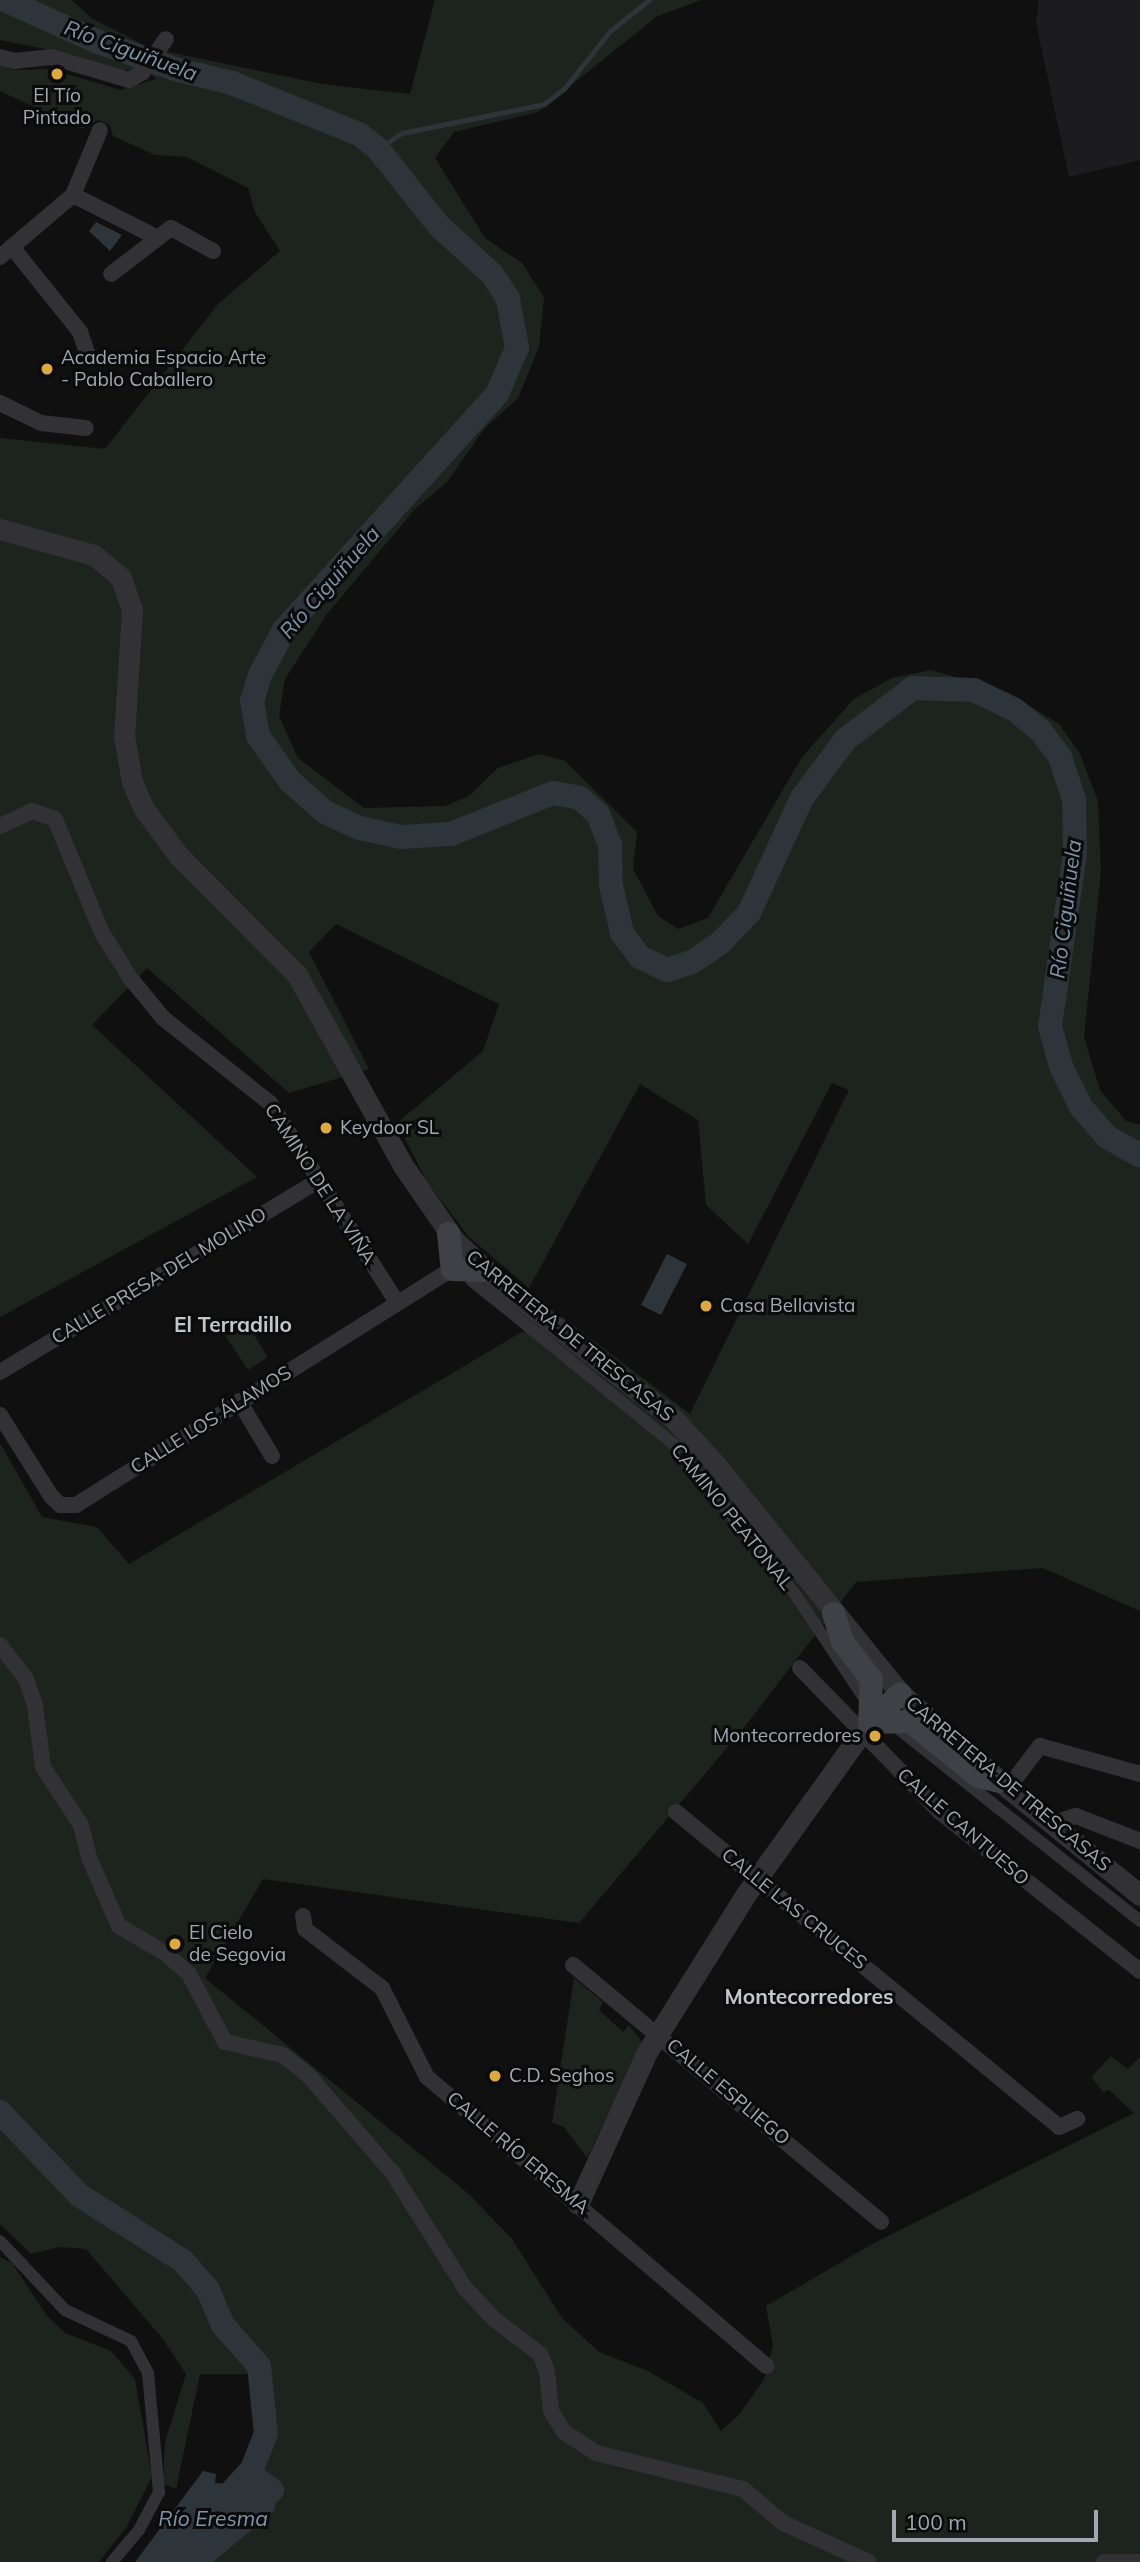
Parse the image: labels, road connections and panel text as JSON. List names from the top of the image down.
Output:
{
  "streets": {
    "street": [
      "CAMINO DE LA VIÑA",
      "CALLE PRESA DEL MOLINO",
      "CARRETERA DE TRESCASAS",
      "CALLE LOS ÁLAMOS",
      "CAMINO PEATONAL",
      "CALLE CANTUESO",
      "CALLE LAS CRUCES",
      "CALLE ESPLIEGO",
      "CALLE RÍO ERESMA"
    ]
  },
  "crossings": [
    ["CAMINO DE LA VIÑA", "CALLE PRESA DEL MOLINO"],
    ["CAMINO DE LA VIÑA", "CALLE LOS ÁLAMOS"],
    ["CARRETERA DE TRESCASAS", "CALLE LOS ÁLAMOS"],
    ["CARRETERA DE TRESCASAS", "CAMINO PEATONAL"],
    ["CALLE LOS ÁLAMOS", "CAMINO PEATONAL"],
    ["CAMINO PEATONAL", "CALLE CANTUESO"]
  ],
  "districts": ["El Terradillo", "Montecorredores"],
  "water": ["Río Ciguiñuela", "Río Eresma"],
  "places": [
    "El Tío Pintado",
    "Academia Espacio Arte - Pablo Caballero",
    "Keydoor SL",
    "Casa Bellavista",
    "Montecorredores",
    "El Cielo de Segovia",
    "C.D. Seghos"
  ],
  "scale_bar": "100 m"
}
